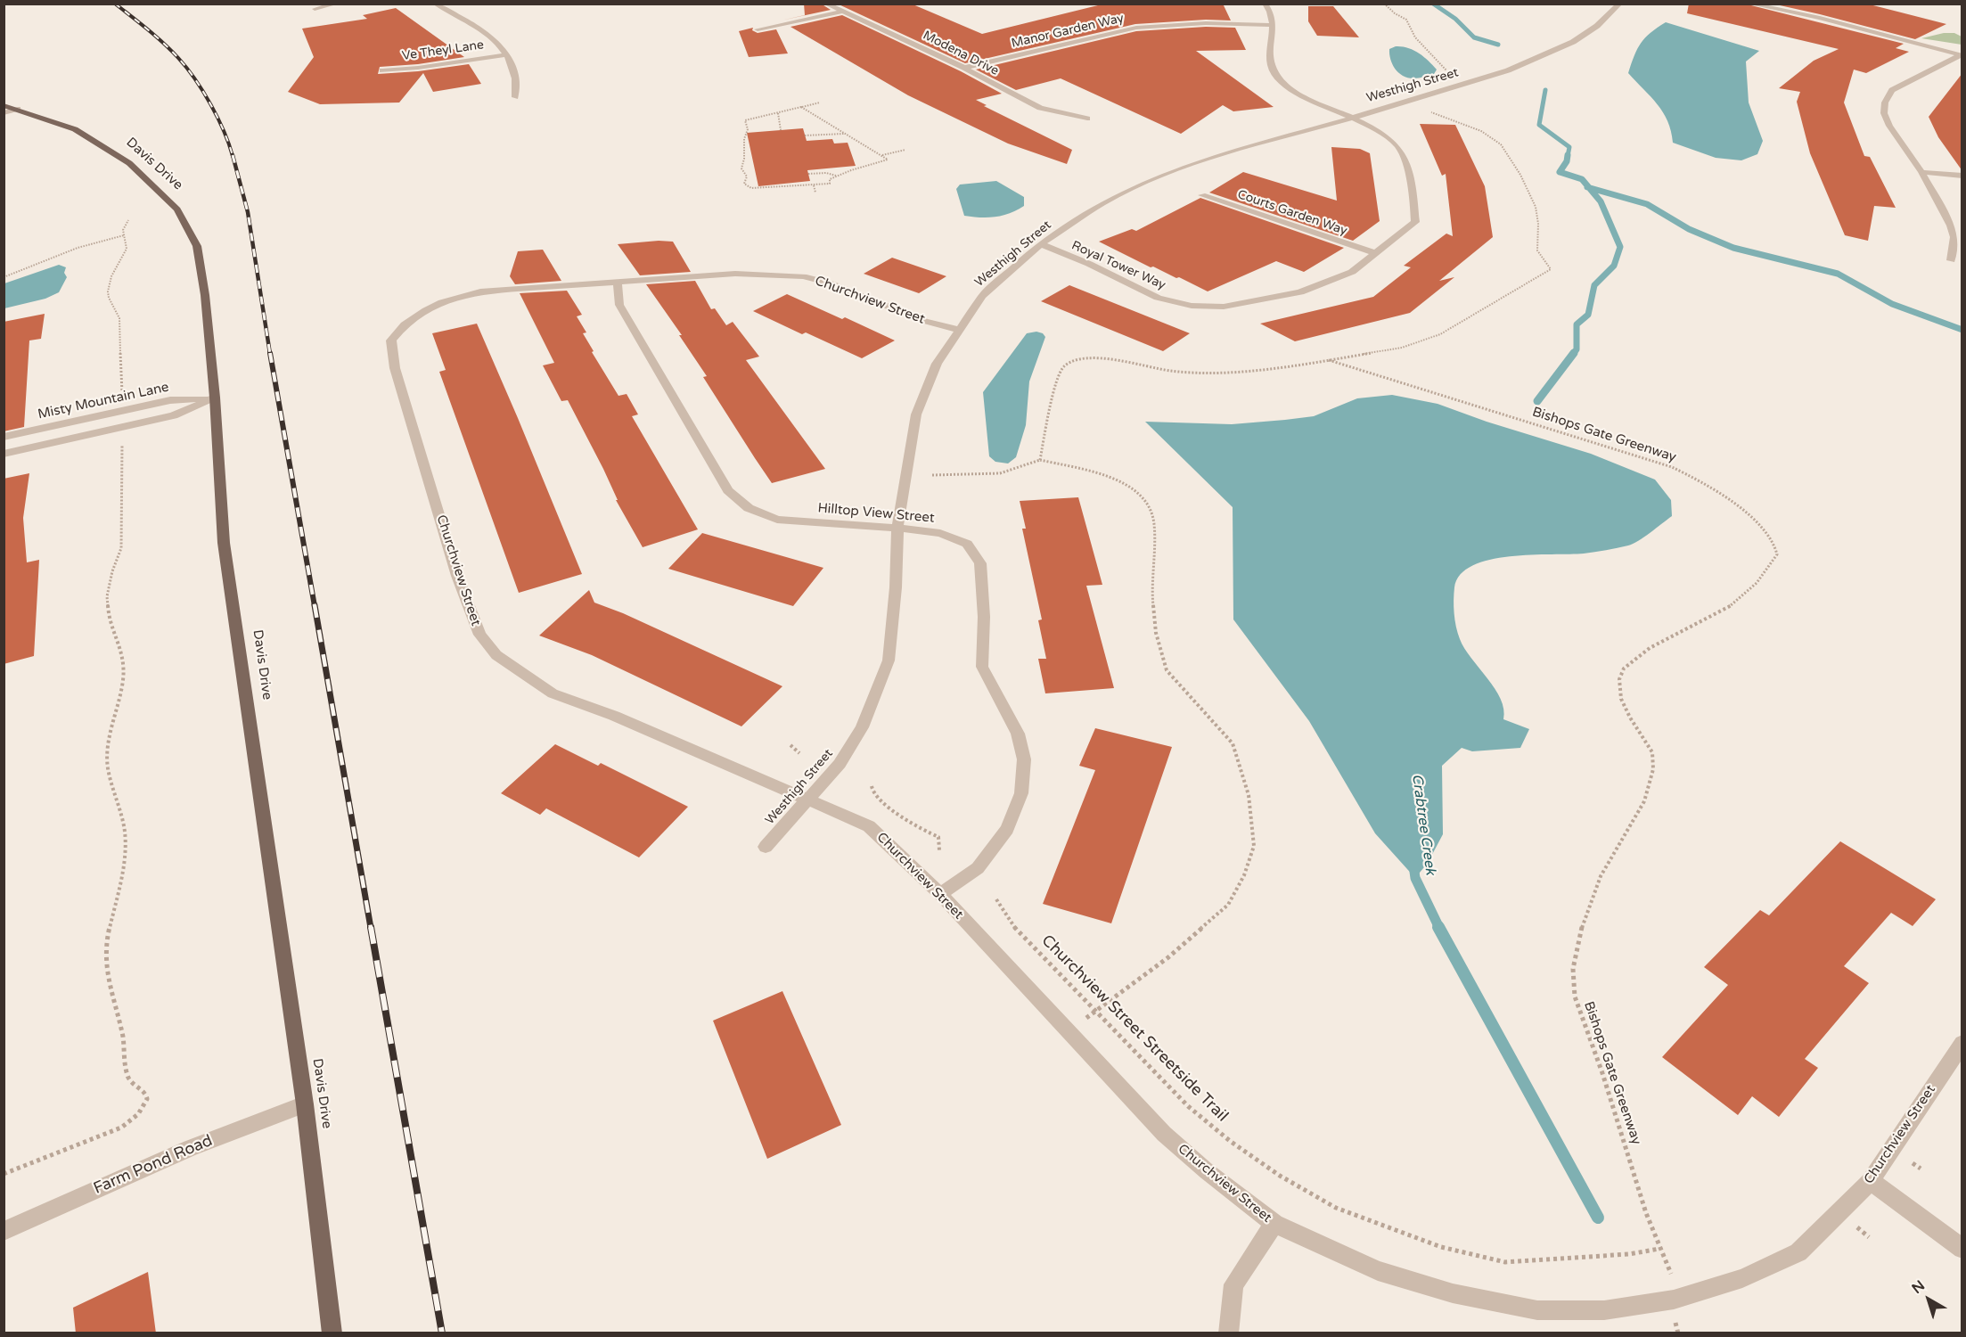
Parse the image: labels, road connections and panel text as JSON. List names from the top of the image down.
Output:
{
  "streets": {
    "main road": ["Davis Drive"],
    "street": [
      "Manor Garden Way",
      "Ve Theyl Lane",
      "Modena Drive",
      "Westhigh Street",
      "Courts Garden Way",
      "Royal Tower Way",
      "Churchview Street",
      "Misty Mountain Lane",
      "Hilltop View Street",
      "Farm Pond Road"
    ],
    "path": ["Bishops Gate Greenway", "Churchview Street Streetside Trail"]
  },
  "crossings": [
    ["Manor Garden Way", "Modena Drive"],
    ["Manor Garden Way", "Royal Tower Way"],
    ["Westhigh Street", "Royal Tower Way"],
    ["Westhigh Street", "Churchview Street"],
    ["Westhigh Street", "Hilltop View Street"],
    ["Davis Drive", "Misty Mountain Lane"],
    ["Davis Drive", "Farm Pond Road"],
    ["Courts Garden Way", "Royal Tower Way"],
    ["Churchview Street", "Hilltop View Street"],
    ["Bishops Gate Greenway", "Churchview Street Streetside Trail"]
  ],
  "water": ["Crabtree Creek"],
  "north": "top left"
}
